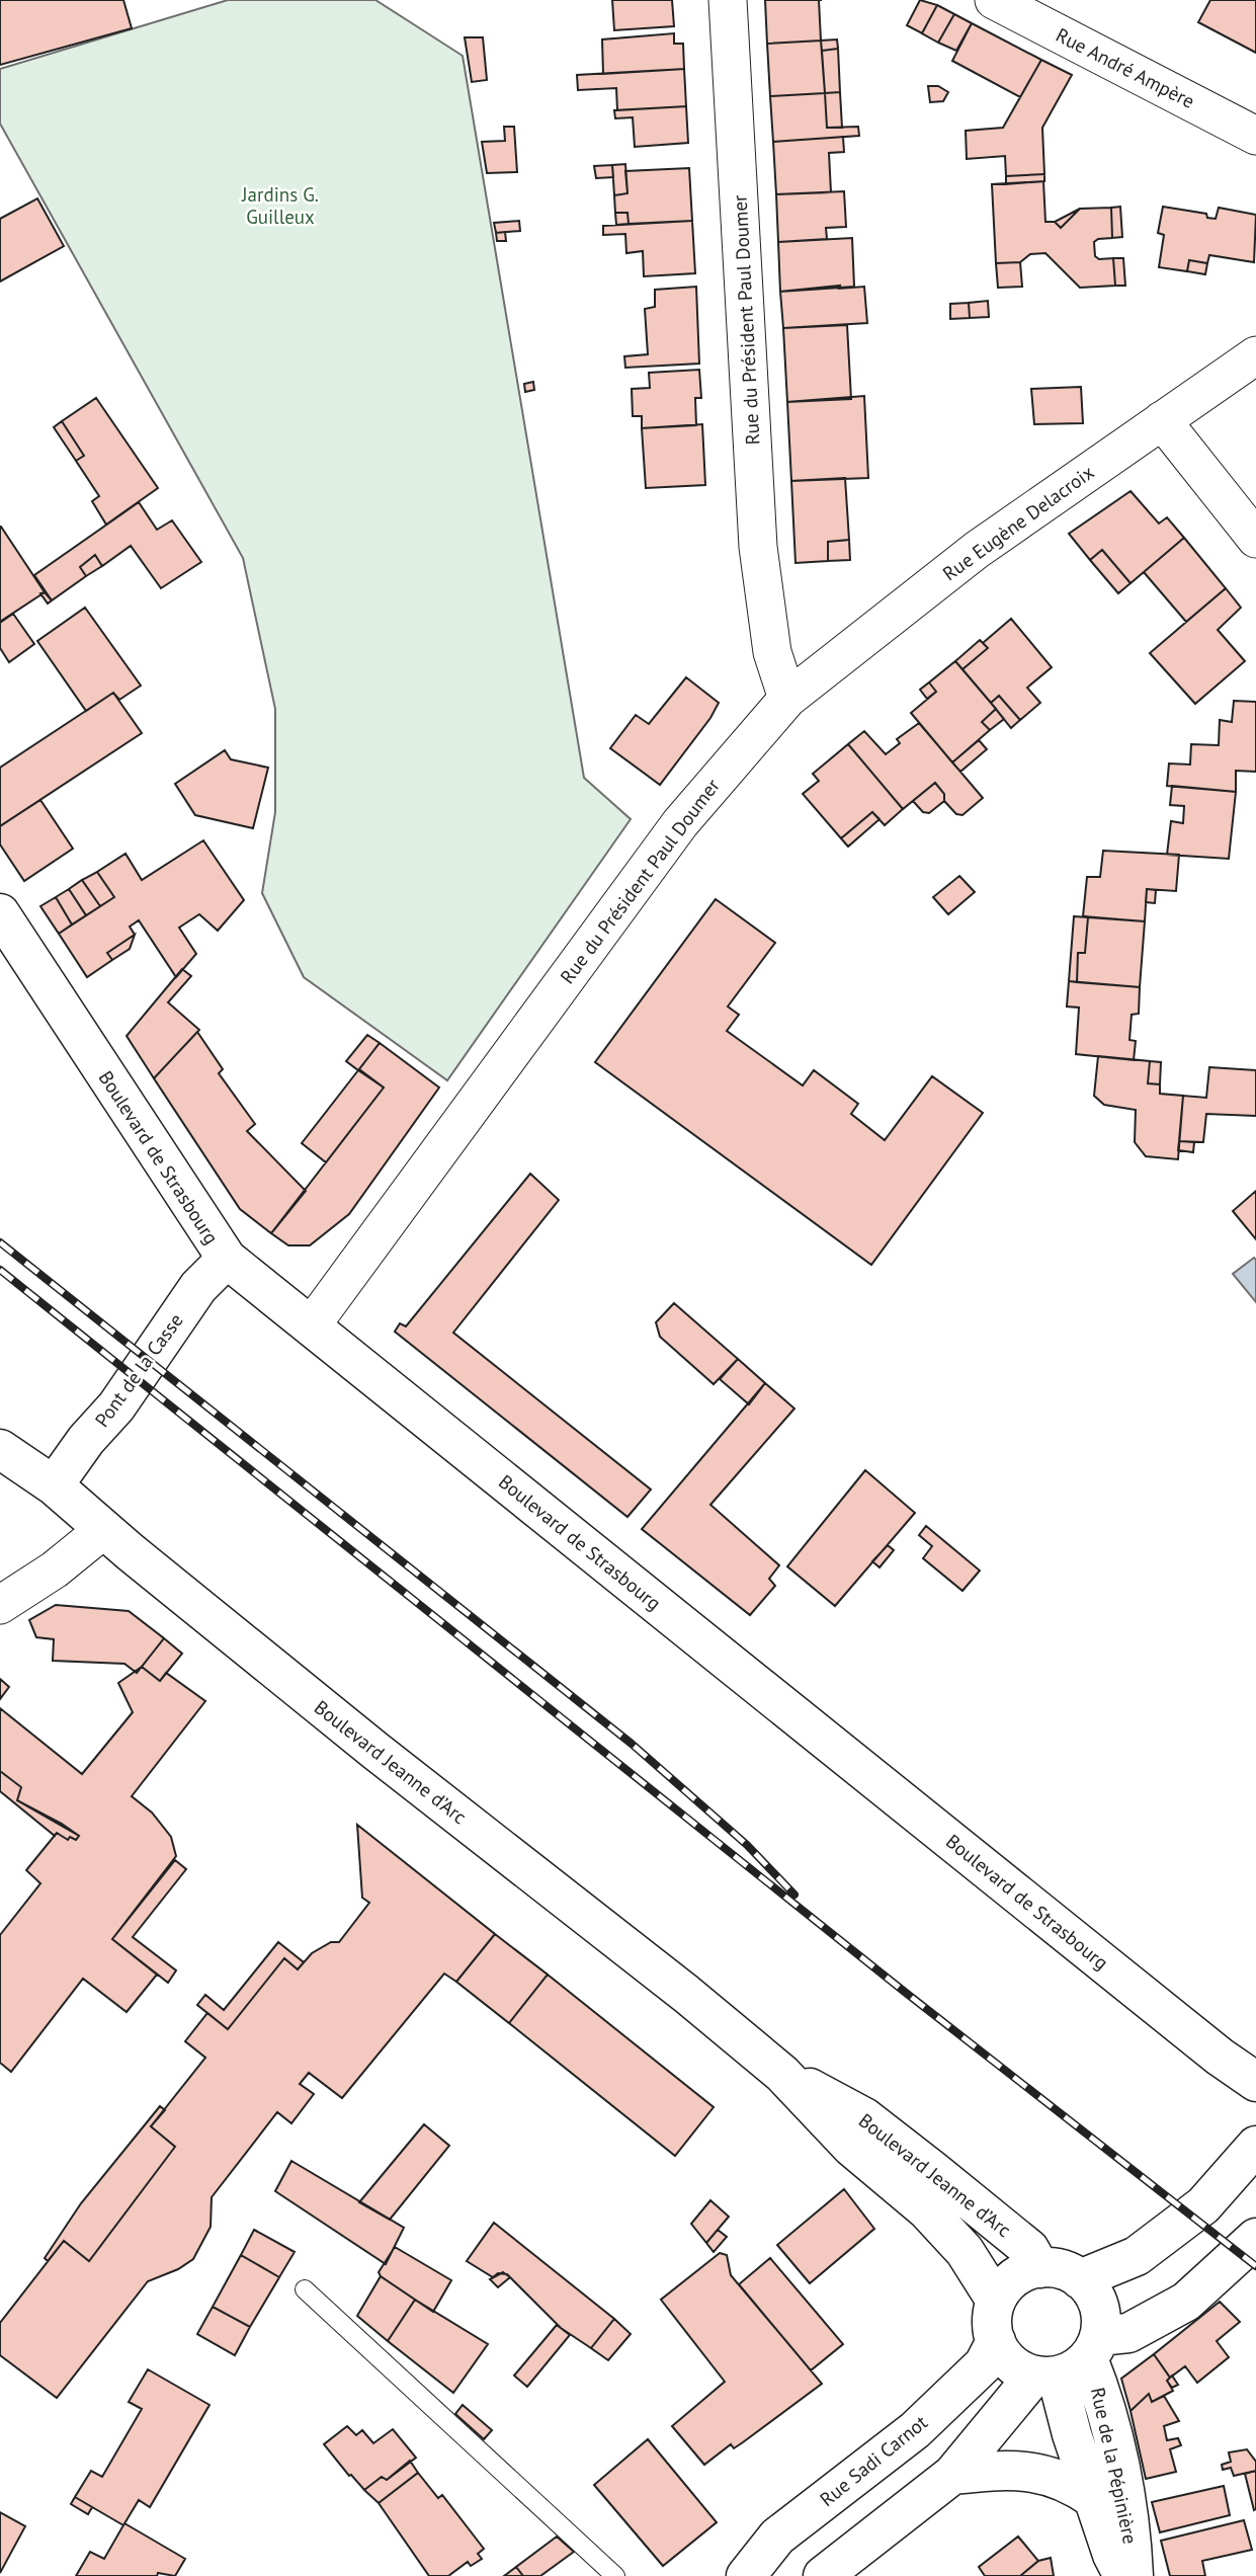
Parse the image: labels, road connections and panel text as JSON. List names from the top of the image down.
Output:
{
  "streets": {
    "main road": [
      "Boulevard de Strasbourg",
      "Pont de la Casse",
      "Boulevard Jeanne d’Arc",
      "Rue Sadi Carnot",
      "Rue de la Pépinière"
    ],
    "street": ["Rue André Ampère", "Rue du Président Paul Doumer", "Rue Eugène Delacroix"]
  },
  "crossings": [
    ["Rue du Président Paul Doumer", "Rue Eugène Delacroix"],
    ["Rue du Président Paul Doumer", "Boulevard de Strasbourg"],
    ["Boulevard de Strasbourg", "Pont de la Casse"],
    ["Pont de la Casse", "Boulevard Jeanne d’Arc"],
    ["Boulevard Jeanne d’Arc", "Rue Sadi Carnot"],
    ["Boulevard Jeanne d’Arc", "Rue de la Pépinière"],
    ["Rue Sadi Carnot", "Rue de la Pépinière"]
  ],
  "parks": ["Jardins G. Guilleux"]
}
